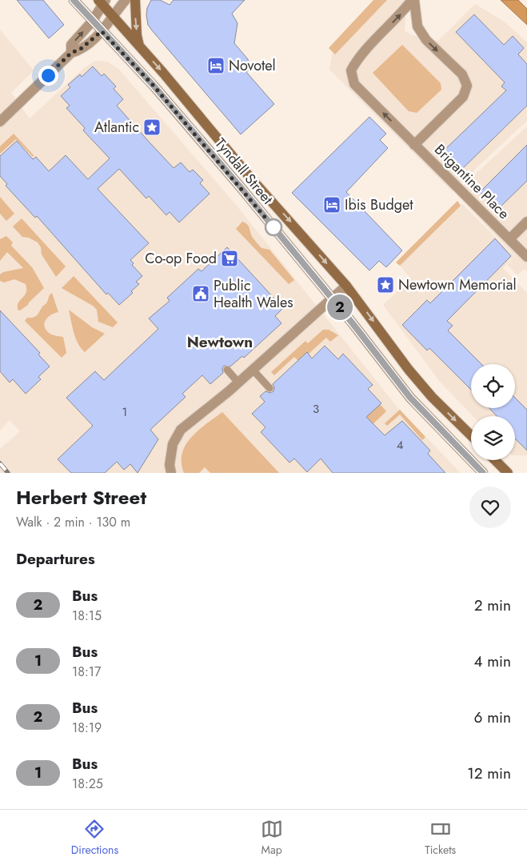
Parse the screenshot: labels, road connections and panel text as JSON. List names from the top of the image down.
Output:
{
  "streets": {
    "street": ["Tyndall Street", "Brigantine Place"]
  },
  "districts": ["Newtown"],
  "places": {
    "hotel": ["Novotel", "Ibis Budget"],
    "place": ["Atlantic", "Newtown Memorial"],
    "supermarket": ["Co-op Food"],
    "public building": ["Public Health Wales"]
  },
  "lines": ["bus line 2"],
  "house_numbers": ["3", "1", "4"],
  "page": {
    "on_map": "2",
    "heading": [
      ["Herbert Street", "Walk · 2 min · 130 m"],
      "Departures"
    ],
    "list": [
      {
        "mark": "2",
        "name": "Bus",
        "note": "18:15",
        "value": "2 min"
      },
      {
        "mark": "1",
        "name": "Bus",
        "note": "18:17",
        "value": "4 min"
      },
      {
        "mark": "2",
        "name": "Bus",
        "note": "18:19",
        "value": "6 min"
      },
      {
        "mark": "1",
        "name": "Bus",
        "note": "18:25",
        "value": "12 min"
      }
    ],
    "tabs": ["Directions", "Map", "Tickets"]
  }
}
